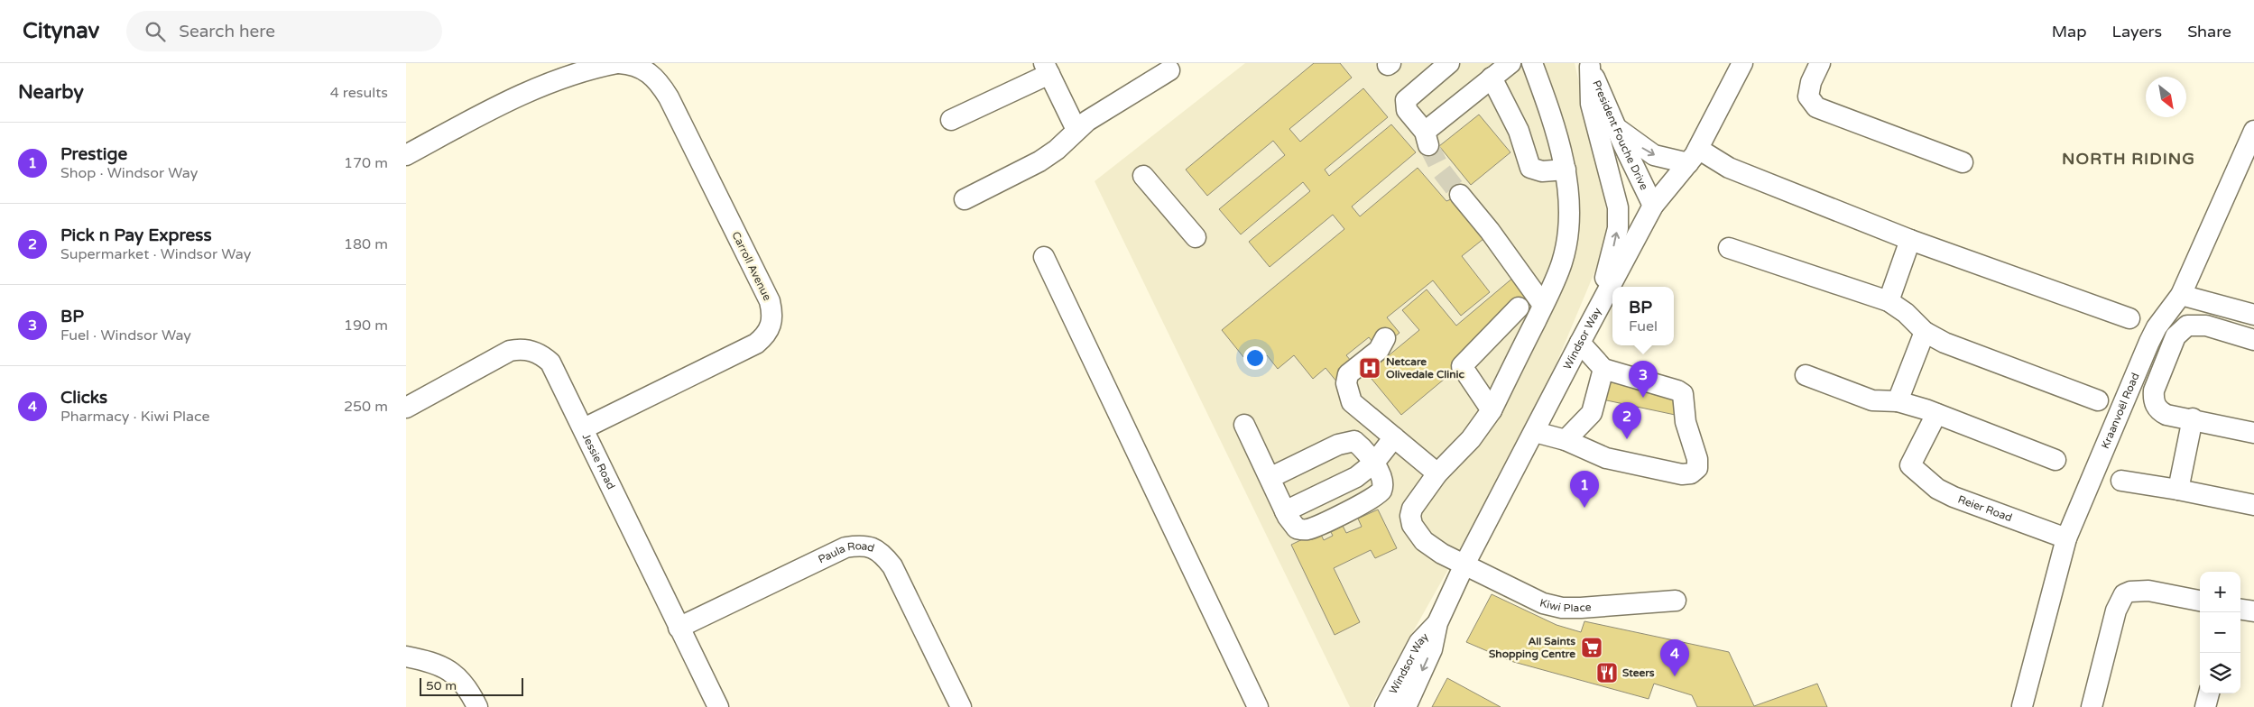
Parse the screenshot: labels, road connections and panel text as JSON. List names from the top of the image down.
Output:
{
  "streets": {
    "street": [
      "President Fouche Drive",
      "Carroll Avenue",
      "Windsor Way",
      "Kraanvoël Road",
      "Jessie Road",
      "Reier Road",
      "Paula Road",
      "Kiwi Place"
    ]
  },
  "crossings": [
    ["President Fouche Drive", "Windsor Way"],
    ["Carroll Avenue", "Jessie Road"],
    ["Windsor Way", "Kiwi Place"],
    ["Kraanvoël Road", "Reier Road"],
    ["Jessie Road", "Paula Road"]
  ],
  "districts": ["NORTH RIDING"],
  "places": {
    "hospital": ["Netcare Olivedale Clinic"],
    "supermarket": ["All Saints Shopping Centre"],
    "restaurant": ["Steers"]
  },
  "scale_bar": "50 m",
  "north": "bottom right",
  "page": {
    "header": "Citynav",
    "search": "Search here",
    "nav": ["Map", "Layers", "Share"],
    "heading": ["Nearby", "4 results"],
    "list": [
      {
        "mark": "1",
        "name": "Prestige",
        "note": "Shop · Windsor Way",
        "value": "170 m"
      },
      {
        "mark": "2",
        "name": "Pick n Pay Express",
        "note": "Supermarket · Windsor Way",
        "value": "180 m"
      },
      {
        "mark": "3",
        "name": "BP",
        "note": "Fuel · Windsor Way",
        "value": "190 m"
      },
      {
        "mark": "4",
        "name": "Clicks",
        "note": "Pharmacy · Kiwi Place",
        "value": "250 m"
      }
    ],
    "popup": ["BP", "Fuel"],
    "pins": [
      "3",
      "2",
      "1",
      "4"
    ],
    "map_buttons": ["+", "−"],
    "scale": "50 m"
  }
}
